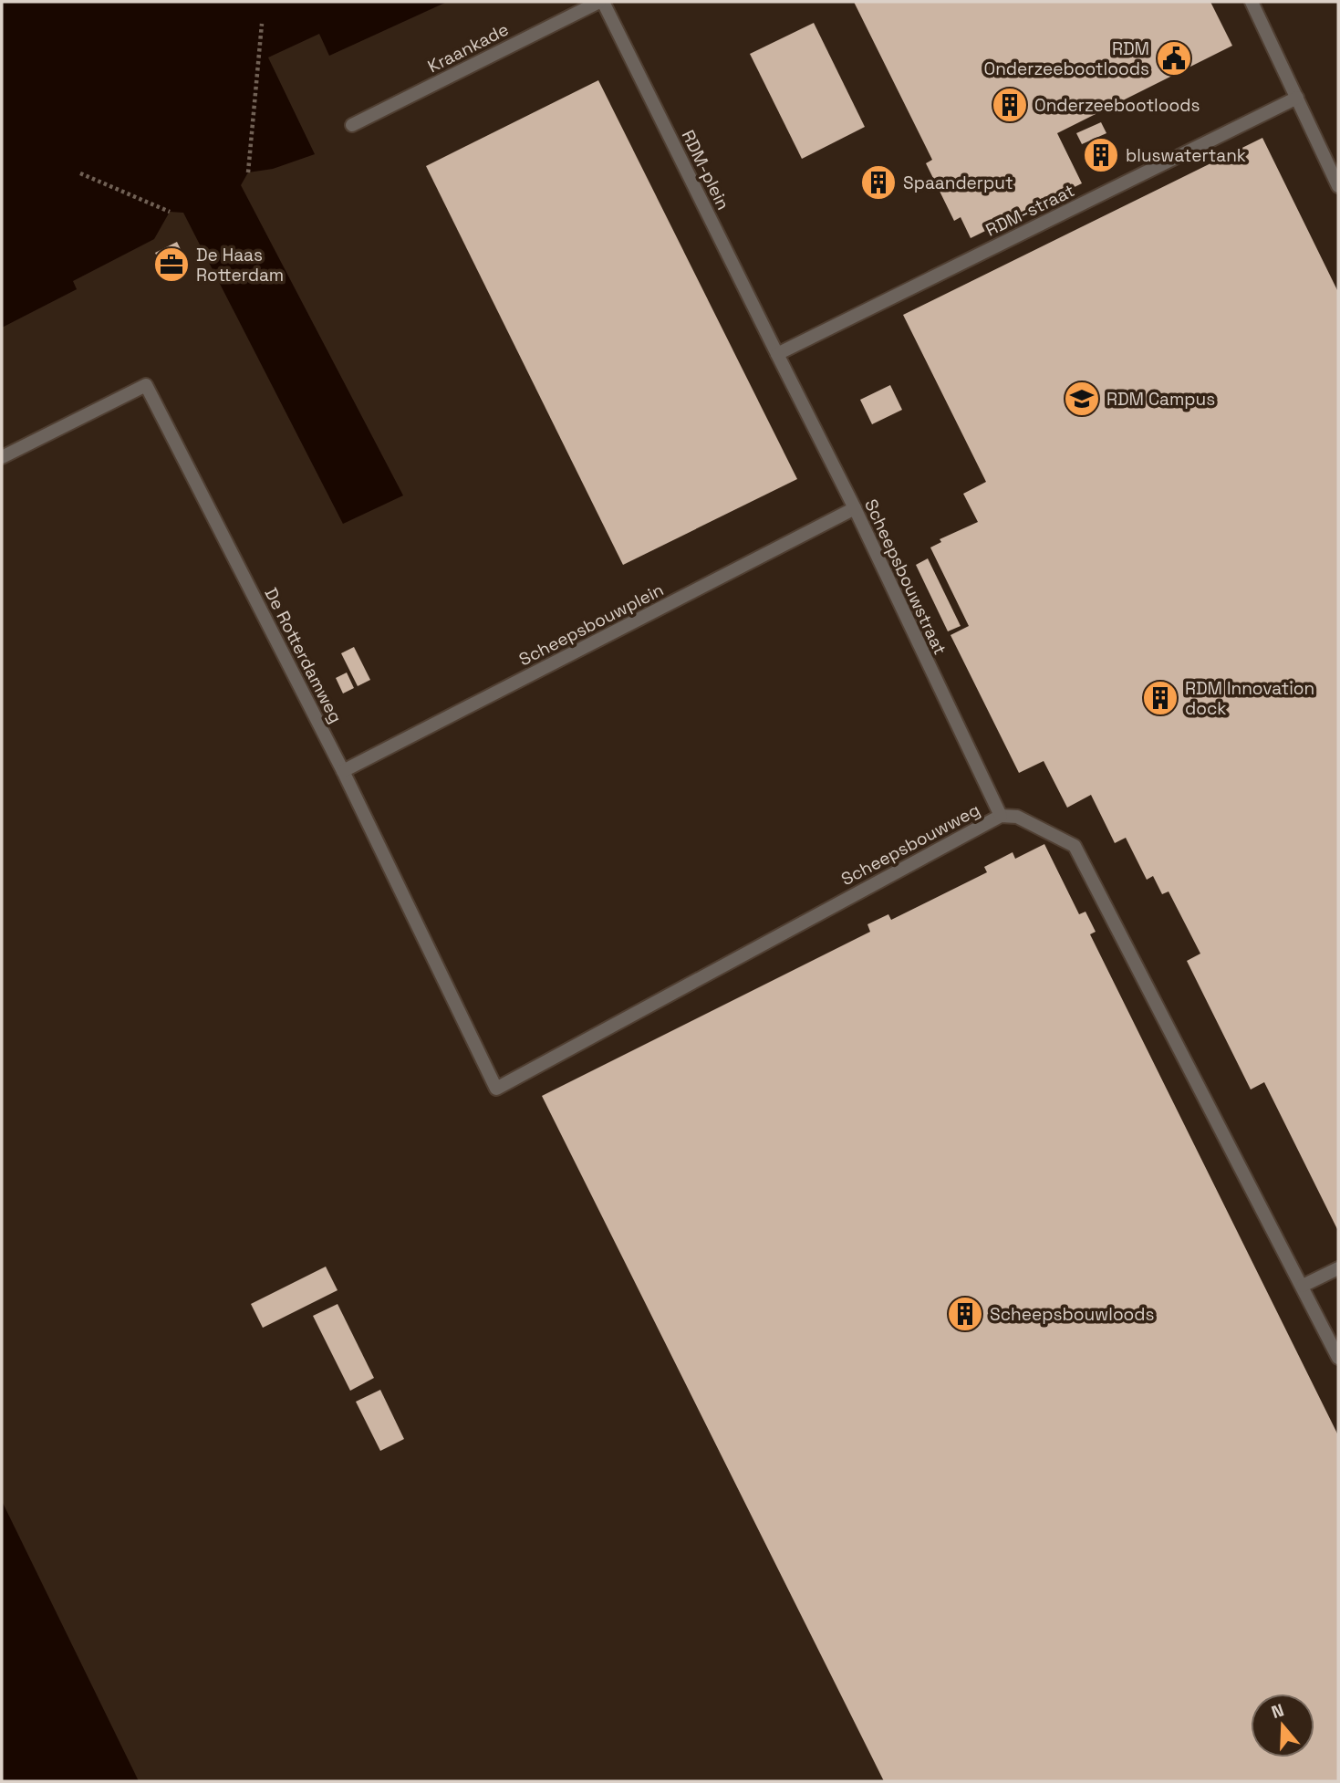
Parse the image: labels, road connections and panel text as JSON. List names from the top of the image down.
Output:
{
  "streets": {
    "street": [
      "Kraankade",
      "RDM-plein",
      "RDM-straat",
      "Scheepsbouwstraat",
      "Scheepsbouwplein",
      "De Rotterdamweg",
      "Scheepsbouwweg"
    ]
  },
  "crossings": [
    ["Kraankade", "RDM-plein"],
    ["RDM-plein", "RDM-straat"],
    ["RDM-plein", "Scheepsbouwstraat"],
    ["RDM-straat", "Scheepsbouwstraat"],
    ["Scheepsbouwstraat", "Scheepsbouwplein"],
    ["Scheepsbouwstraat", "Scheepsbouwweg"],
    ["Scheepsbouwplein", "De Rotterdamweg"],
    ["De Rotterdamweg", "Scheepsbouwweg"]
  ],
  "places": {
    "public building": ["RDM Onderzeebootloods"],
    "building": [
      "Onderzeebootloods",
      "bluswatertank",
      "Spaanderput",
      "RDM Innovation dock",
      "Scheepsbouwloods"
    ],
    "office": ["De Haas Rotterdam"],
    "school or university": ["RDM Campus"]
  },
  "north": "top"
}
